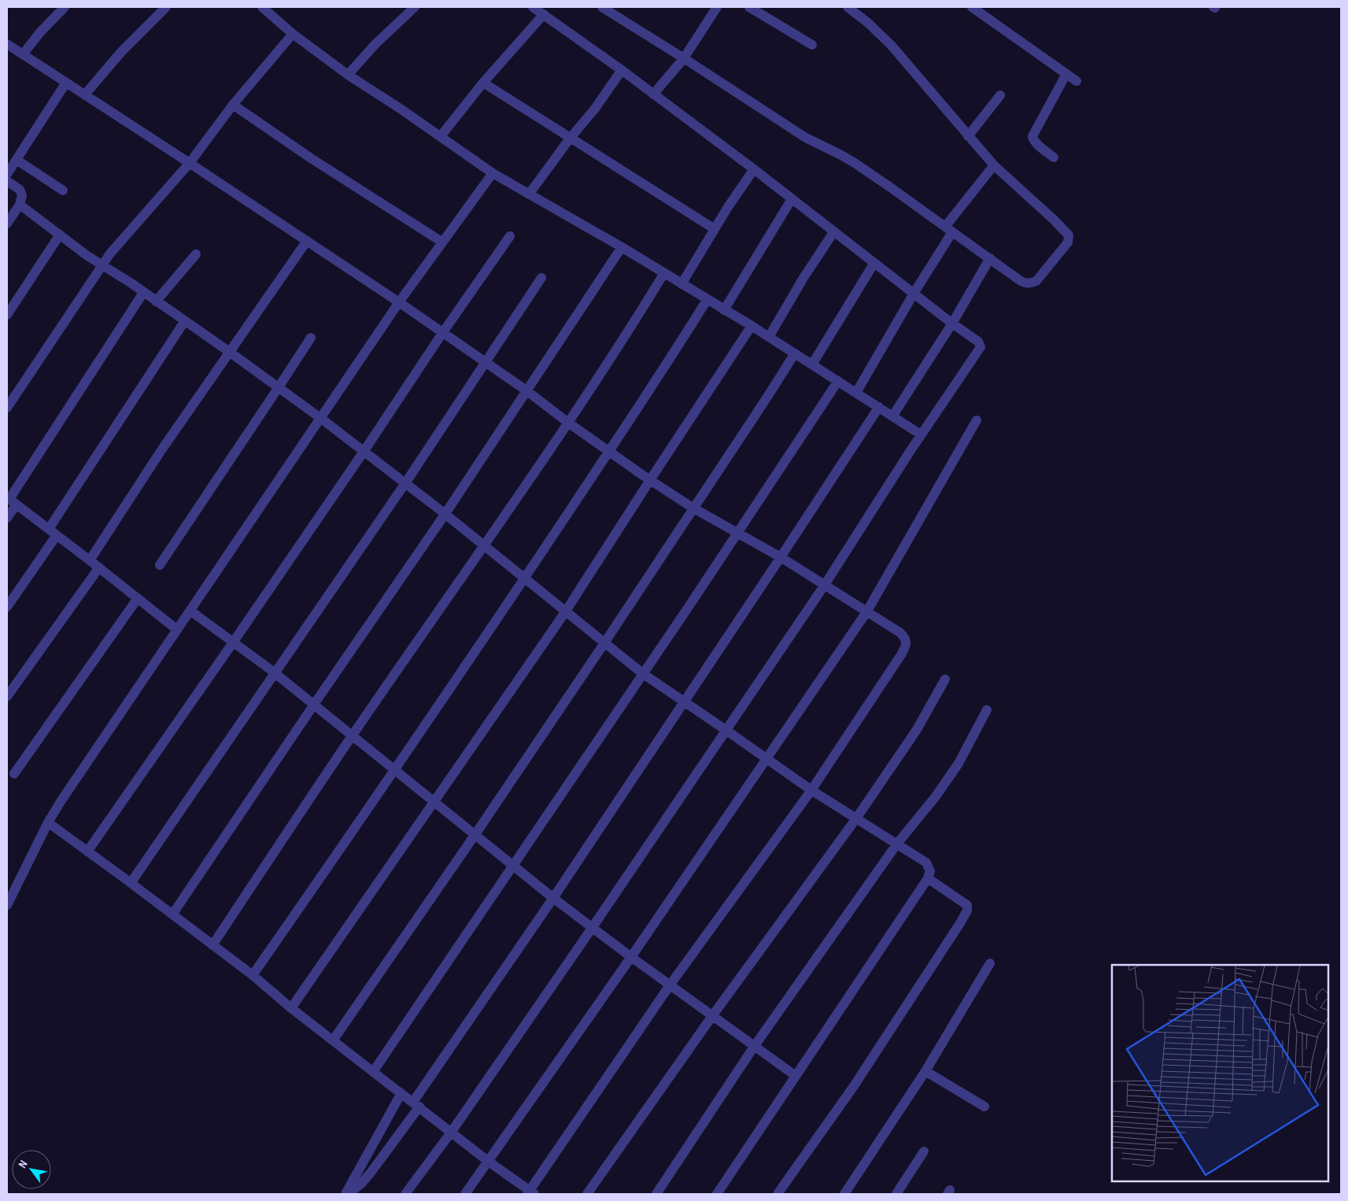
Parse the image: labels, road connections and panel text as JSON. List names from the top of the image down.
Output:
{
  "north": "top left"
}
